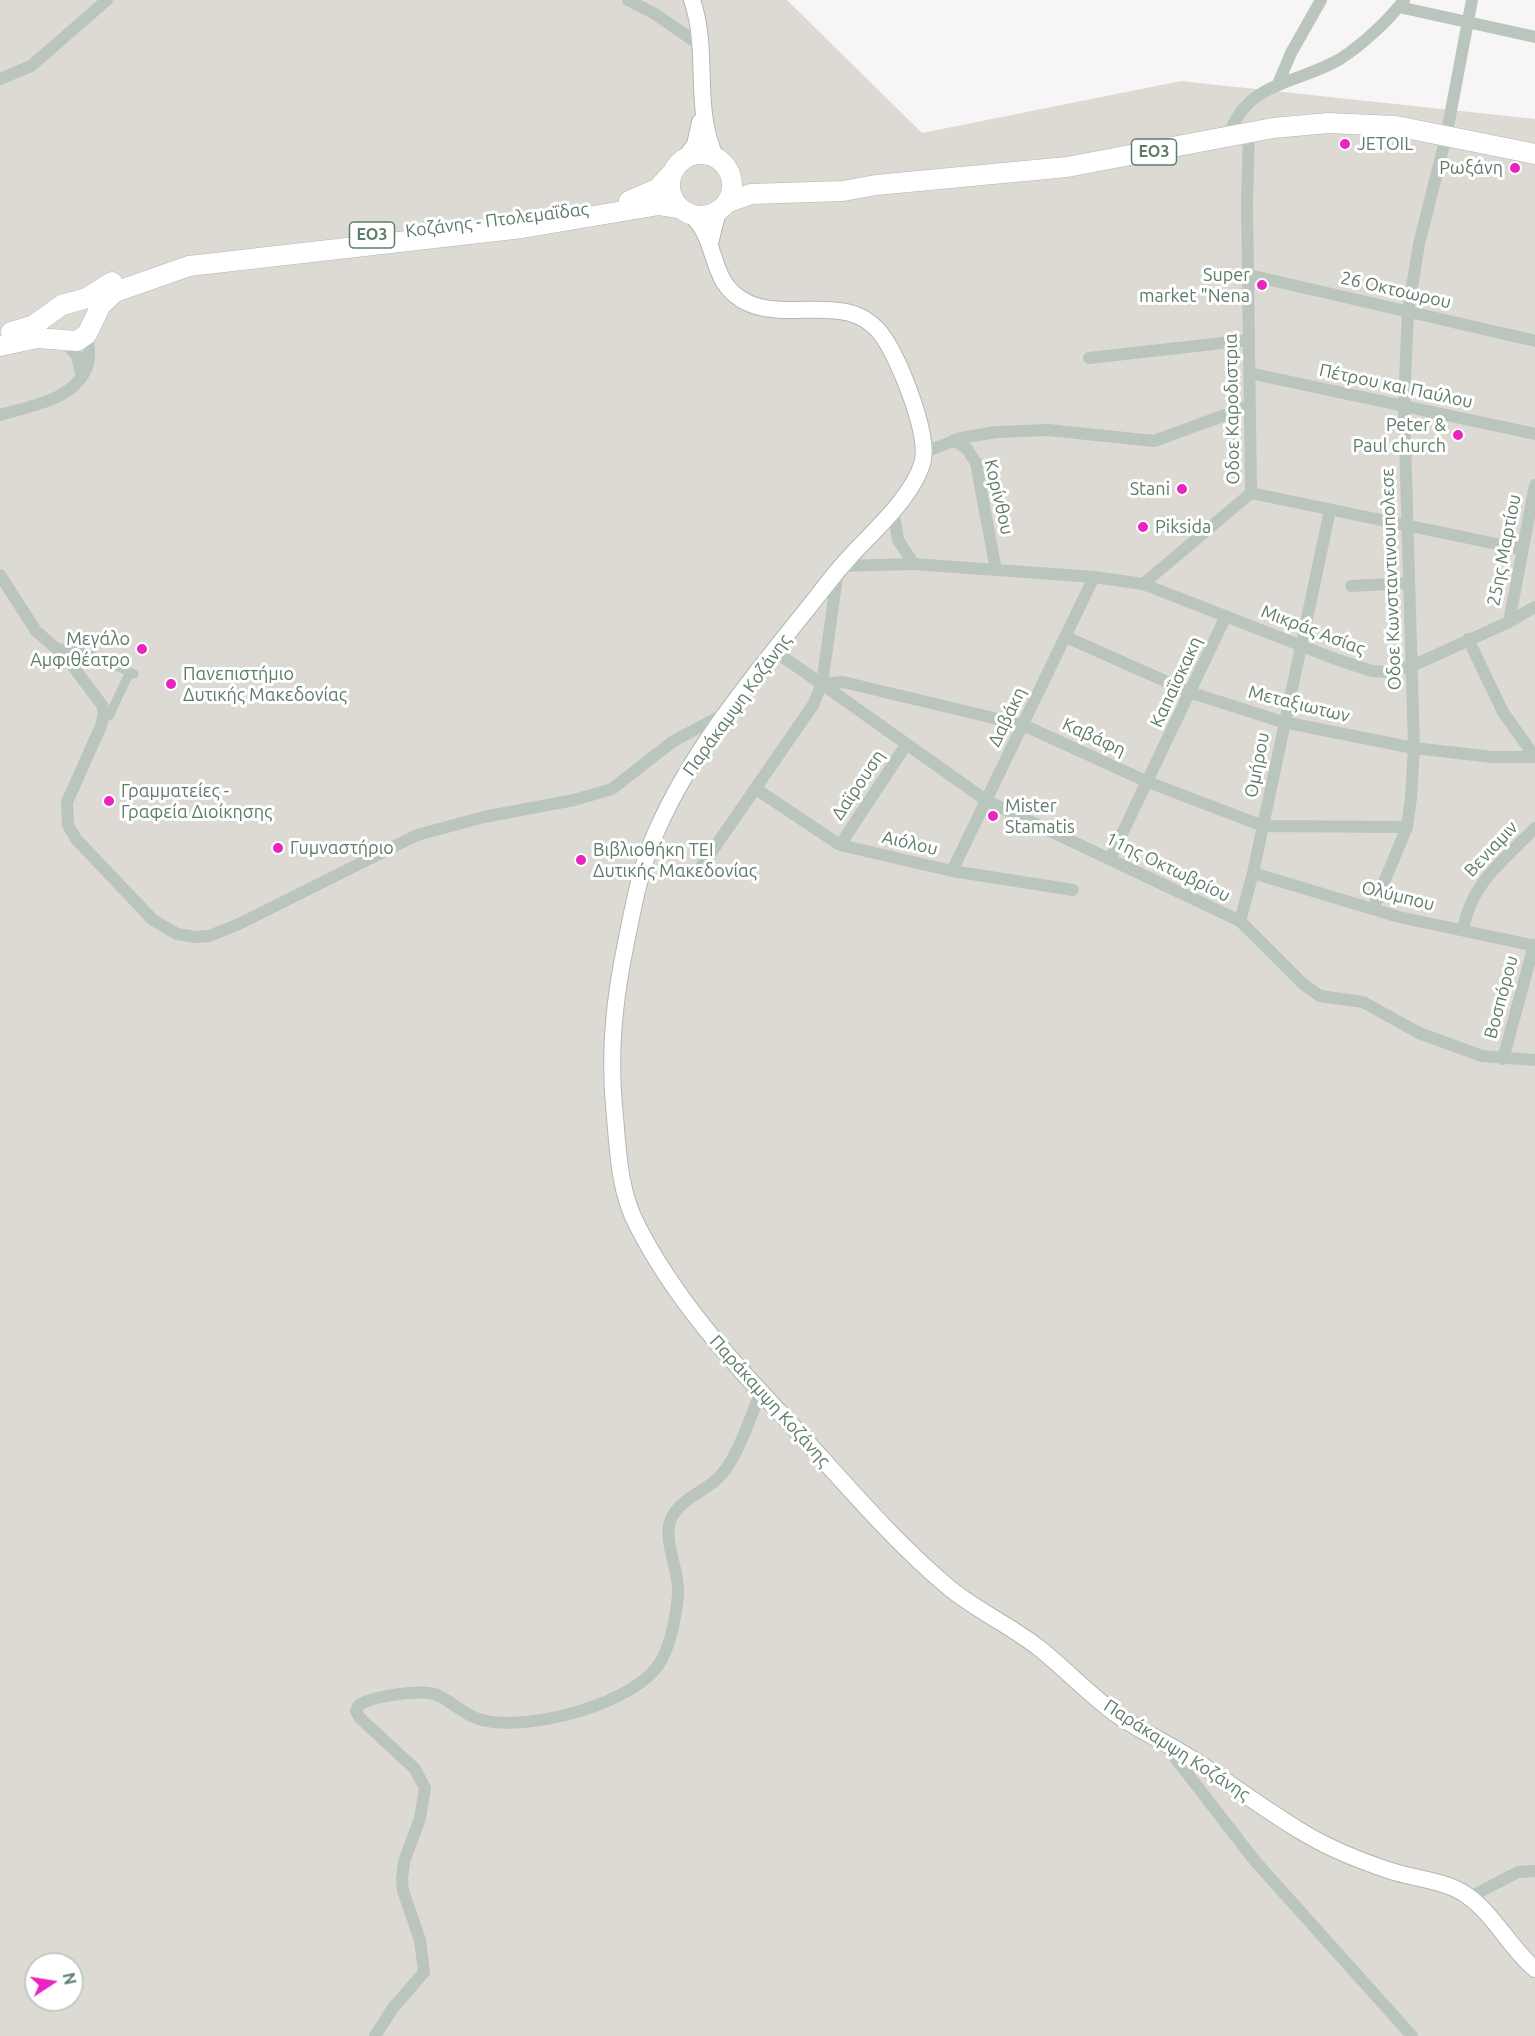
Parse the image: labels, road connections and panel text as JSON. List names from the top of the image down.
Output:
{
  "streets": {
    "main road": ["ΕΟ3", "Κοζάνης - Πτολεμαΐδας", "Παράκαμψη Κοζάνης"],
    "street": [
      "26 Οκτοωρου",
      "Πέτρου και Παύλου",
      "Oδοε Καροδιστρια",
      "Κορίνθου",
      "25ης Μαρτίου",
      "Oδοε Κωνσταντινουπολεσε",
      "Μικράς Ασίας",
      "Καπαΐσκακη",
      "Μεταξιωτων",
      "Δαβάκη",
      "Καβάφη",
      "Ομήρου",
      "Δαϊρουση",
      "Αιόλου",
      "Βενιαμιν",
      "11ης Οκτωβρίου",
      "Ολύμπου",
      "Βοσπόρου"
    ]
  },
  "crossings": [
    ["ΕΟ3", "Κοζάνης - Πτολεμαΐδας"],
    ["ΕΟ3", "Oδοε Καροδιστρια"],
    ["ΕΟ3", "Oδοε Κωνσταντινουπολεσε"],
    ["ΕΟ3", "Παράκαμψη Κοζάνης"],
    ["Κοζάνης - Πτολεμαΐδας", "Παράκαμψη Κοζάνης"],
    ["26 Οκτοωρου", "Oδοε Καροδιστρια"],
    ["26 Οκτοωρου", "Oδοε Κωνσταντινουπολεσε"],
    ["Πέτρου και Παύλου", "Oδοε Καροδιστρια"],
    ["Πέτρου και Παύλου", "Oδοε Κωνσταντινουπολεσε"],
    ["Oδοε Καροδιστρια", "Μικράς Ασίας"],
    ["25ης Μαρτίου", "Μικράς Ασίας"],
    ["Oδοε Κωνσταντινουπολεσε", "Μικράς Ασίας"],
    ["Oδοε Κωνσταντινουπολεσε", "Μεταξιωτων"],
    ["Oδοε Κωνσταντινουπολεσε", "Καβάφη"],
    ["Oδοε Κωνσταντινουπολεσε", "Ολύμπου"],
    ["Μικράς Ασίας", "Καπαΐσκακη"],
    ["Μικράς Ασίας", "Ομήρου"],
    ["Καπαΐσκακη", "Μεταξιωτων"],
    ["Καπαΐσκακη", "Καβάφη"],
    ["Καπαΐσκακη", "11ης Οκτωβρίου"],
    ["Μεταξιωτων", "Δαβάκη"],
    ["Μεταξιωτων", "Ομήρου"],
    ["Δαβάκη", "Καβάφη"],
    ["Δαβάκη", "Αιόλου"],
    ["Δαβάκη", "11ης Οκτωβρίου"],
    ["Καβάφη", "Ομήρου"],
    ["Καβάφη", "11ης Οκτωβρίου"],
    ["Ομήρου", "11ης Οκτωβρίου"],
    ["Ομήρου", "Ολύμπου"],
    ["Δαϊρουση", "Αιόλου"],
    ["Δαϊρουση", "11ης Οκτωβρίου"],
    ["Βενιαμιν", "Ολύμπου"],
    ["11ης Οκτωβρίου", "Βοσπόρου"],
    ["Ολύμπου", "Βοσπόρου"]
  ],
  "places": [
    "JETOIL",
    "Ρωξάνη",
    "Super market \"Nena",
    "Peter & Paul church",
    "Stani",
    "Piksida",
    "Μεγάλο Αμφιθέατρο",
    "Πανεπιστήμιο Δυτικής Μακεδονίας",
    "Γραμματείες - Γραφεία Διοίκησης",
    "Mister Stamatis",
    "Γυμναστήριο",
    "Βιβλιοθήκη ΤΕΙ Δυτικής Μακεδονίας"
  ],
  "north": "right"
}
